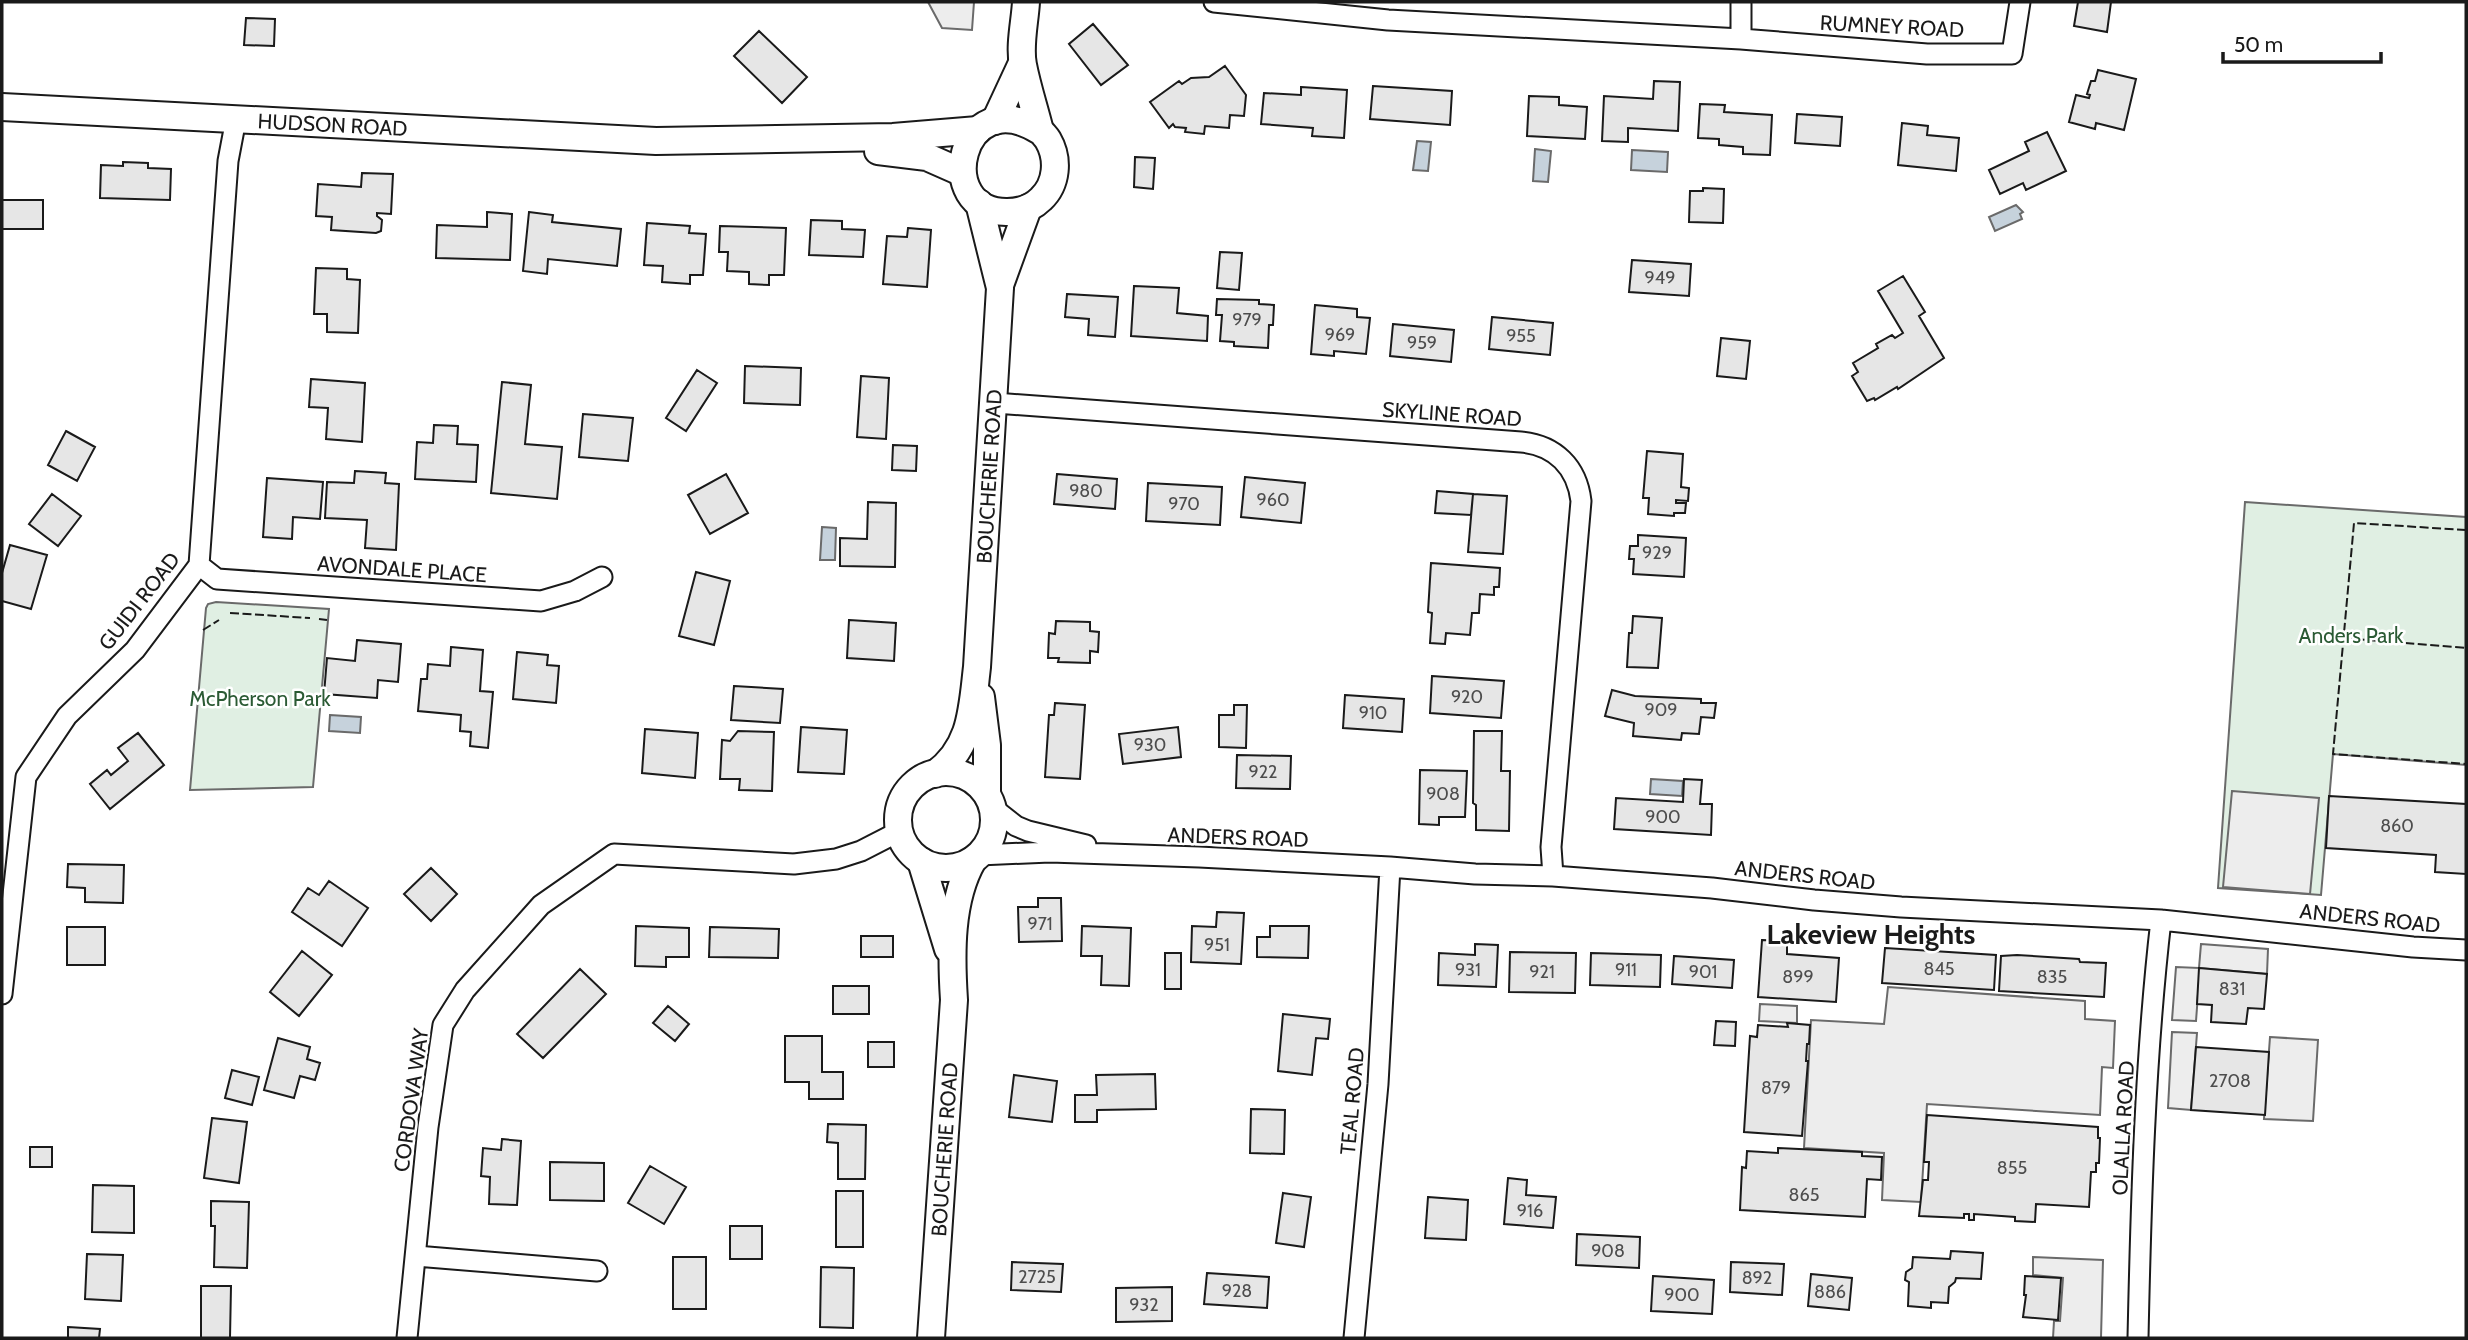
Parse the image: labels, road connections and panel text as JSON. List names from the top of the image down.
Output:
{
  "streets": {
    "main road": ["HUDSON ROAD", "BOUCHERIE ROAD"],
    "street": [
      "RUMNEY ROAD",
      "SKYLINE ROAD",
      "AVONDALE PLACE",
      "GUIDI ROAD",
      "ANDERS ROAD",
      "CORDOVA WAY",
      "TEAL ROAD",
      "OLALLA ROAD"
    ]
  },
  "crossings": [
    ["HUDSON ROAD", "BOUCHERIE ROAD"],
    ["HUDSON ROAD", "GUIDI ROAD"],
    ["SKYLINE ROAD", "BOUCHERIE ROAD"],
    ["SKYLINE ROAD", "ANDERS ROAD"],
    ["BOUCHERIE ROAD", "ANDERS ROAD"],
    ["BOUCHERIE ROAD", "CORDOVA WAY"],
    ["AVONDALE PLACE", "GUIDI ROAD"],
    ["ANDERS ROAD", "CORDOVA WAY"],
    ["ANDERS ROAD", "TEAL ROAD"],
    ["ANDERS ROAD", "OLALLA ROAD"]
  ],
  "districts": ["Lakeview Heights"],
  "parks": ["Anders Park", "McPherson Park"],
  "house_numbers": [
    "949",
    "979",
    "969",
    "955",
    "959",
    "980",
    "960",
    "970",
    "929",
    "920",
    "909",
    "910",
    "930",
    "922",
    "908",
    "900",
    "860",
    "971",
    "951",
    "845",
    "931",
    "911",
    "921",
    "901",
    "899",
    "835",
    "831",
    "2708",
    "879",
    "855",
    "865",
    "916",
    "908",
    "2725",
    "892",
    "928",
    "886",
    "900",
    "932"
  ],
  "scale_bar": "50 m"
}
